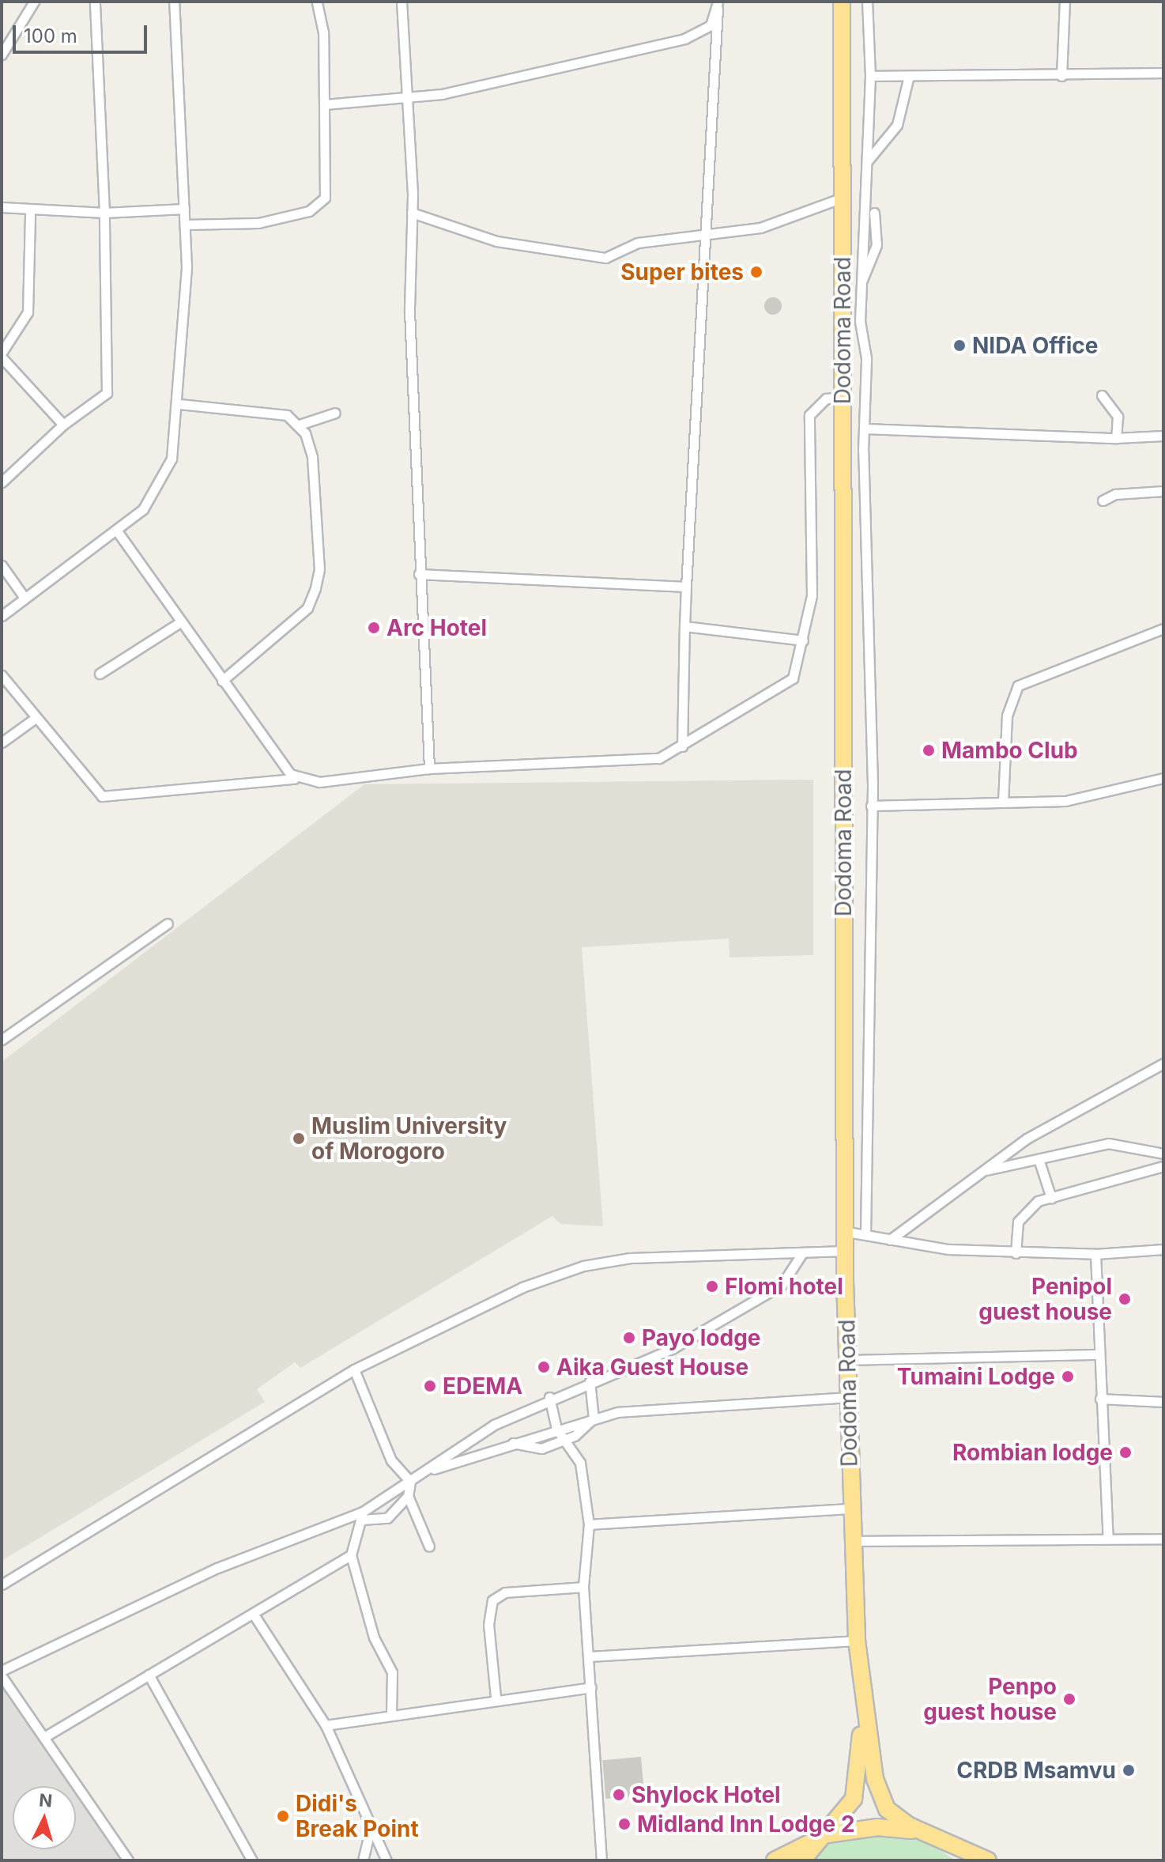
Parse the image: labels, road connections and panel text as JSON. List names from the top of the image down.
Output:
{
  "streets": {
    "highway": ["Dodoma Road"]
  },
  "places": [
    "Super bites",
    "NIDA Office",
    "Arc Hotel",
    "Mambo Club",
    "Muslim University of Morogoro",
    "Flomi hotel",
    "Penipol guest house",
    "Payo lodge",
    "Aika Guest House",
    "Tumaini Lodge",
    "EDEMA",
    "Rombian lodge",
    "Penpo guest house",
    "CRDB Msamvu",
    "Shylock Hotel",
    "Didi's Break Point",
    "Midland Inn Lodge 2"
  ],
  "scale_bar": "100 m",
  "north": "top"
}
